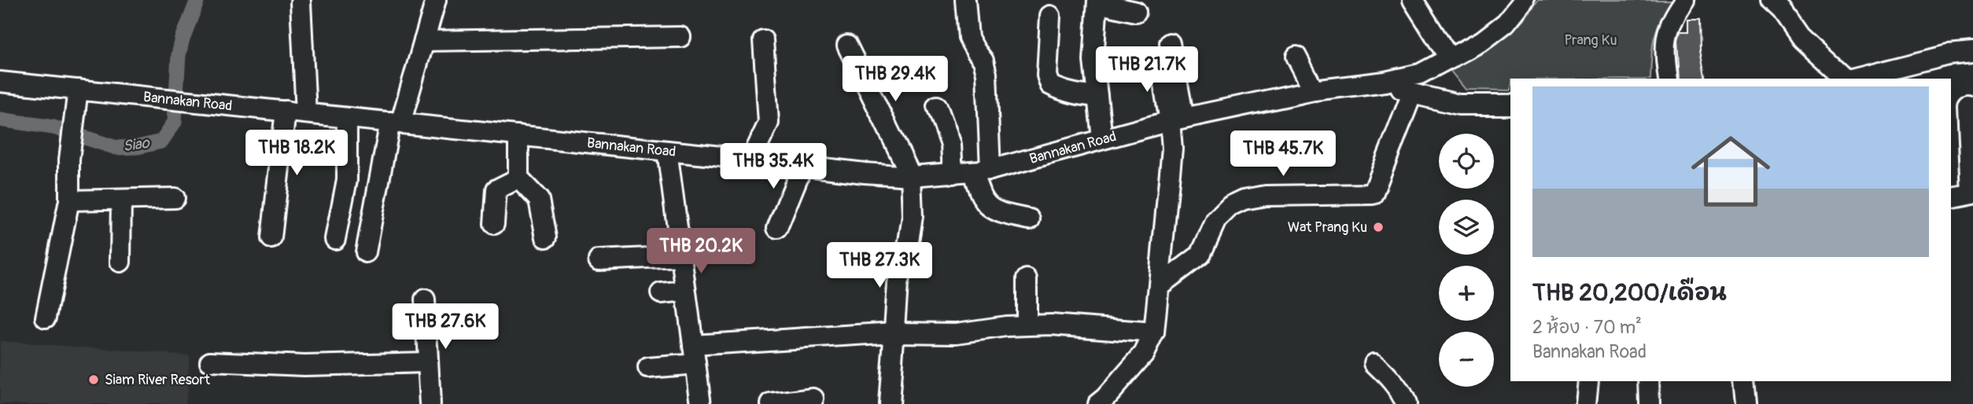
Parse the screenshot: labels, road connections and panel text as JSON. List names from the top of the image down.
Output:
{
  "streets": {
    "street": ["Bannakan Road"]
  },
  "water": ["Siao"],
  "parks": ["Prang Ku"],
  "places": ["Wat Prang Ku", "Siam River Resort"],
  "page": {
    "price": [
      "THB 21.7K",
      "THB 29.4K",
      "THB 18.2K",
      "THB 45.7K",
      "THB 35.4K",
      "THB 20.2K",
      "THB 27.3K",
      "THB 27.6K"
    ],
    "list": [
      {
        "name": "THB 20,200/เดือน",
        "note": "2 ห้อง · 70 m² · Bannakan Road"
      }
    ],
    "map_buttons": ["+", "−"]
  }
}
